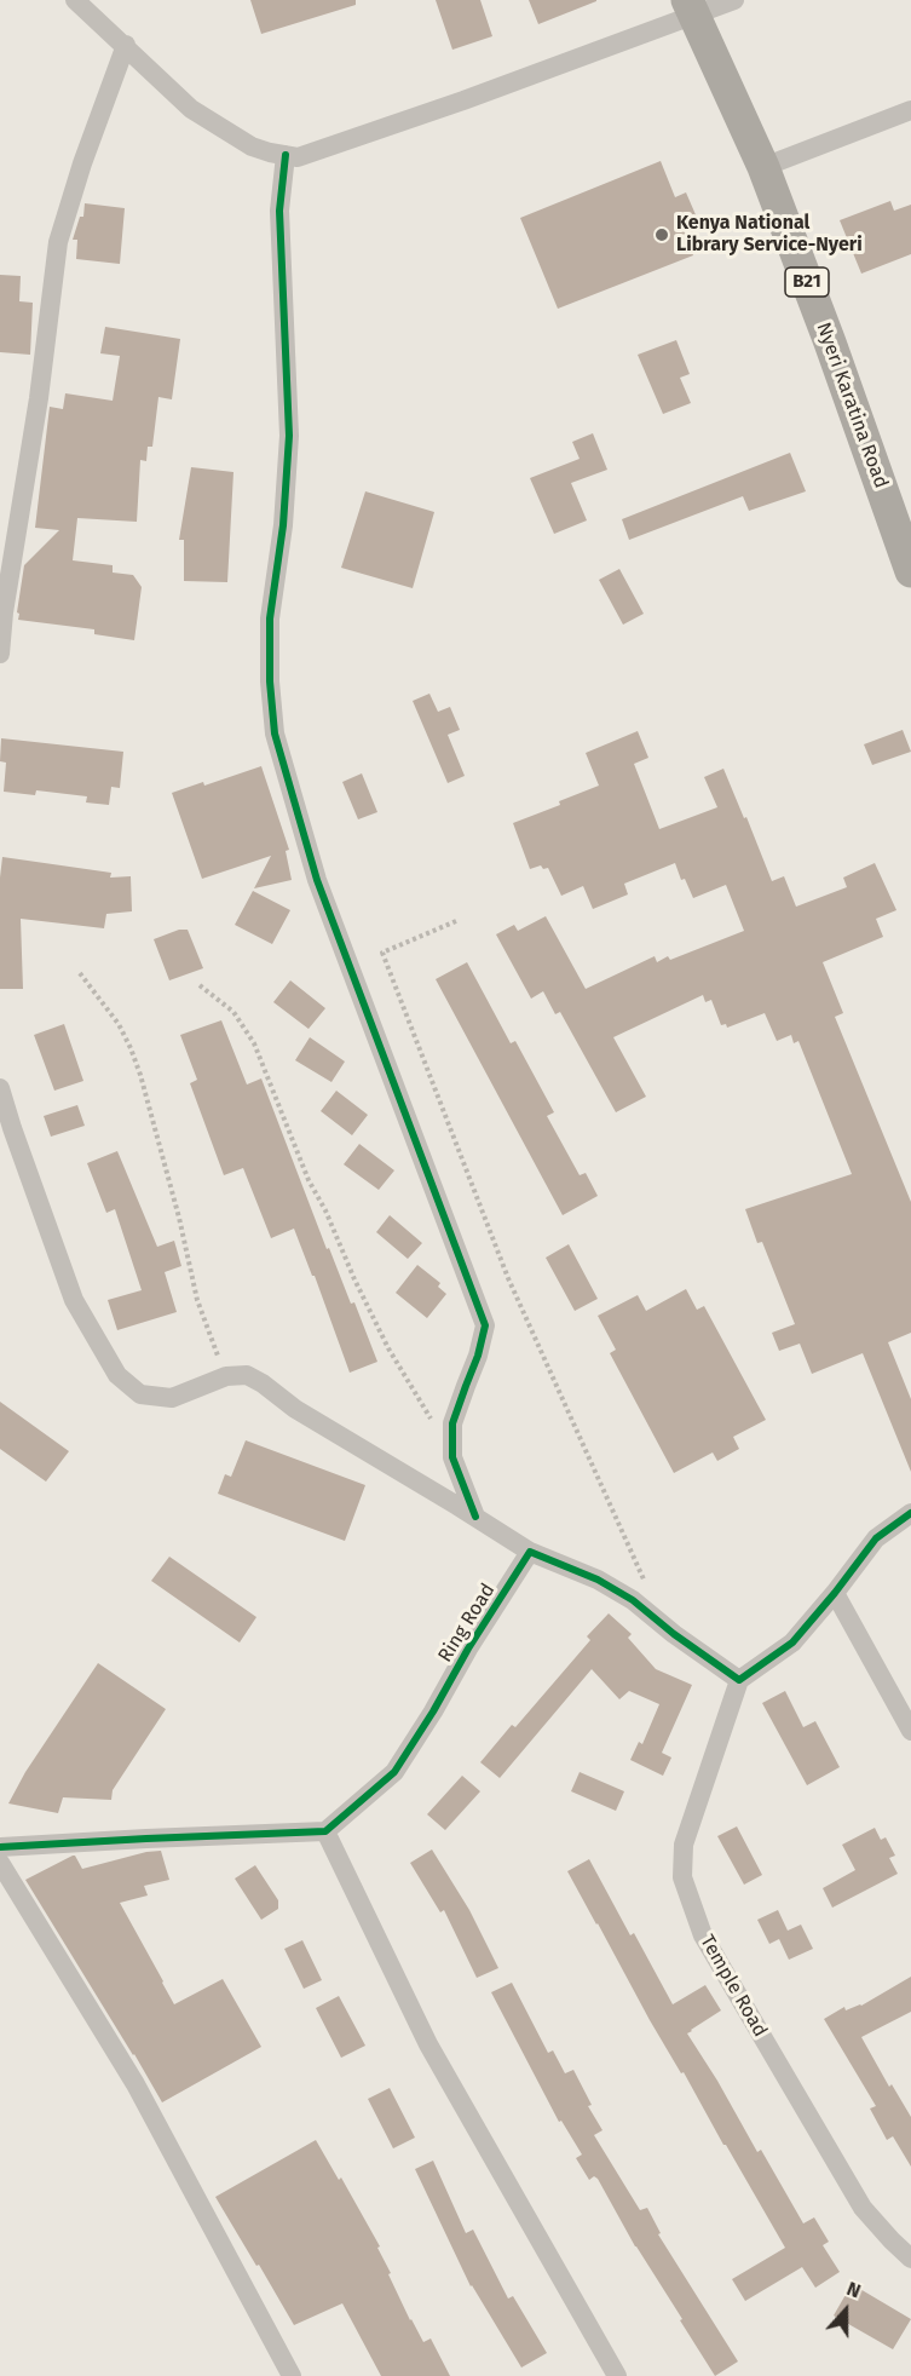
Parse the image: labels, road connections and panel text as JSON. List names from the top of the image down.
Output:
{
  "streets": {
    "highway": ["B21", "Nyeri Karatina Road"],
    "street": ["Ring Road", "Temple Road"]
  },
  "places": ["Kenya National Library Service-Nyeri"],
  "north": "top"
}
